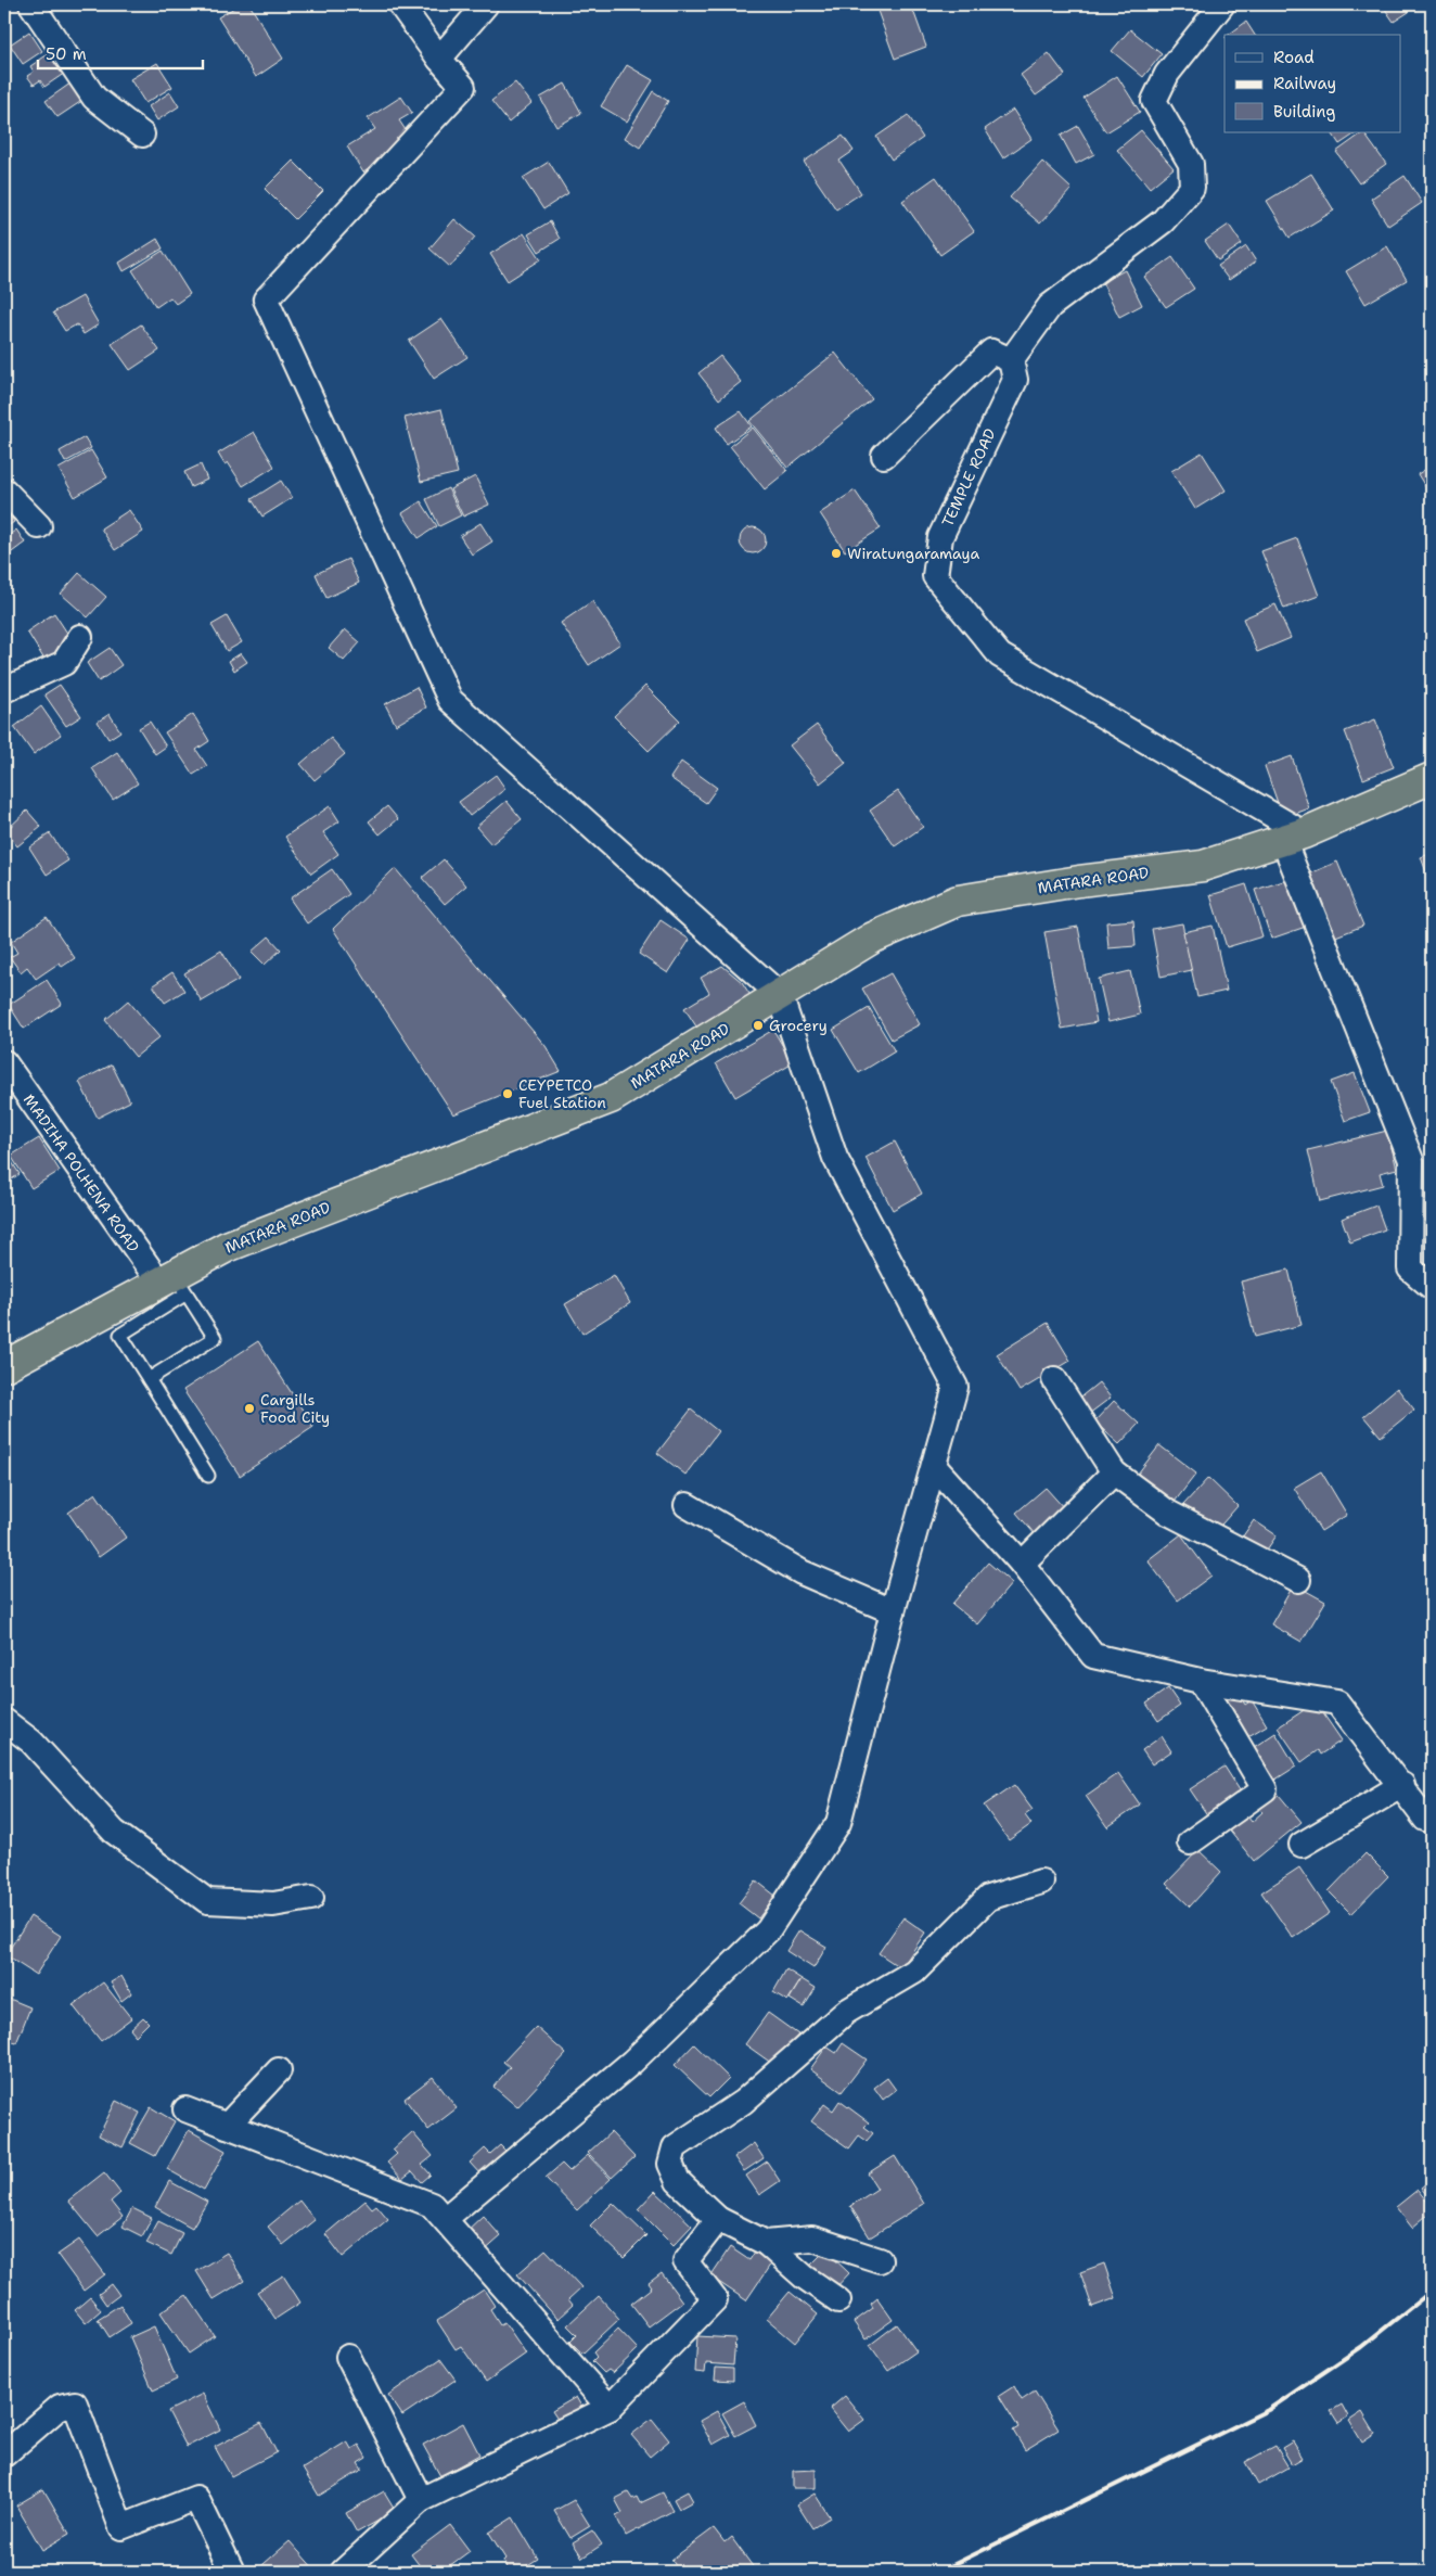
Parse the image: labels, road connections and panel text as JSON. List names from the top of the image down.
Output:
{
  "streets": {
    "highway": ["MATARA ROAD"],
    "street": ["TEMPLE ROAD", "MADIHA POLHENA ROAD"]
  },
  "crossings": [
    ["TEMPLE ROAD", "MATARA ROAD"],
    ["MATARA ROAD", "MADIHA POLHENA ROAD"]
  ],
  "places": [
    "Wiratungaramaya",
    "Grocery",
    "CEYPETCO Fuel Station",
    "Cargills Food City"
  ],
  "legend": ["Road", "Railway", "Building"],
  "scale_bar": "50 m"
}
